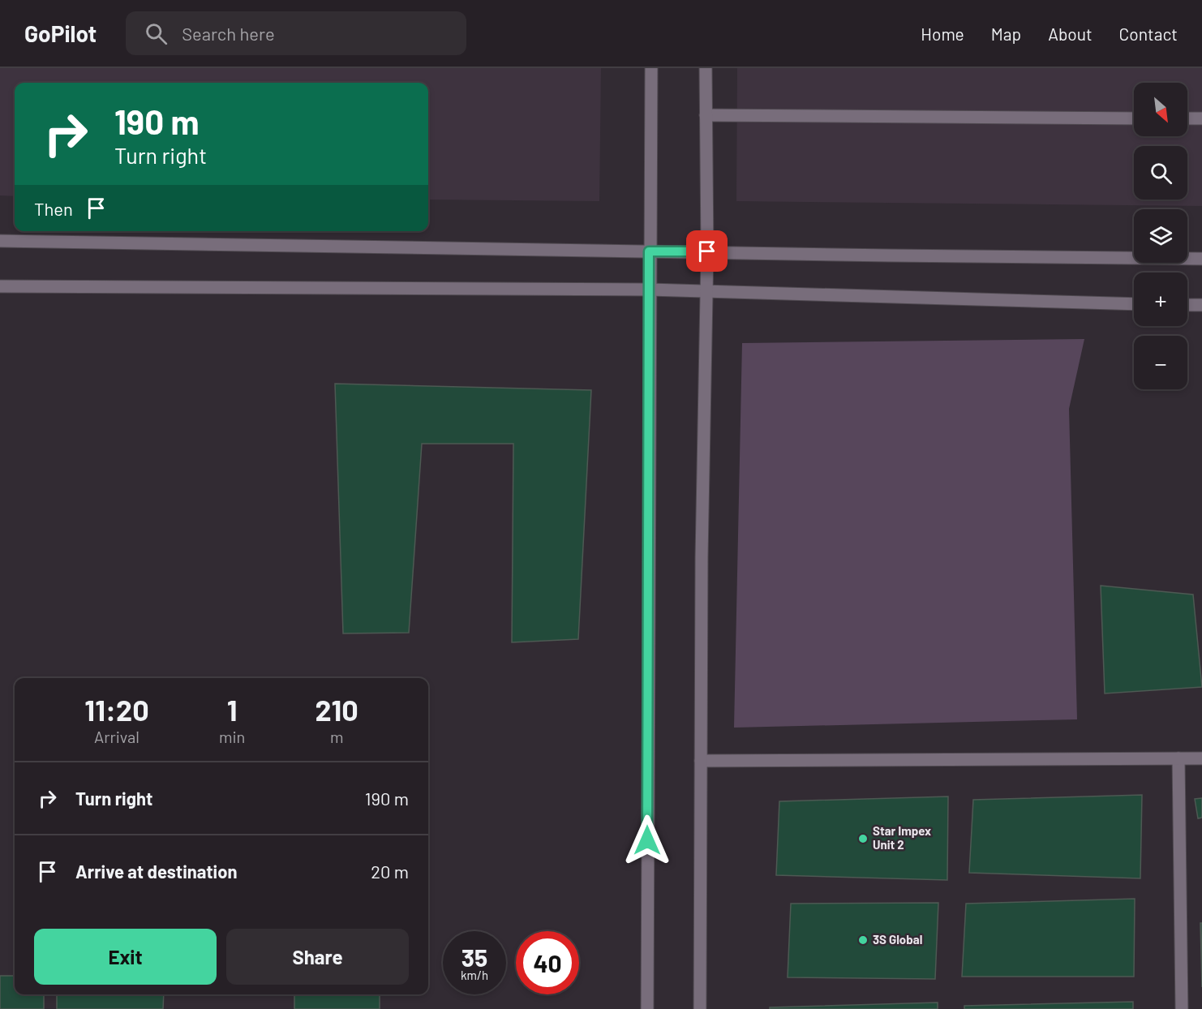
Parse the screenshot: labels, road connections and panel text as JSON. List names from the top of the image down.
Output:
{
  "places": ["Star Impex Unit 2", "3S Global"],
  "north": "bottom right",
  "page": {
    "header": "GoPilot",
    "search": "Search here",
    "nav": [
      "Home",
      "Map",
      "About",
      "Contact"
    ],
    "map_buttons": ["+", "−"],
    "turn": ["190 m", "Turn right"],
    "then": "Then",
    "eta": [
      "11:20",
      "Arrival",
      "1",
      "min",
      "210",
      "m"
    ],
    "list": [
      {
        "name": "Turn right",
        "value": "190 m"
      },
      {
        "name": "Arrive at destination",
        "value": "20 m"
      }
    ],
    "buttons": ["Exit", "Share"],
    "speed": "35 km/h",
    "limit": "40"
  }
}
